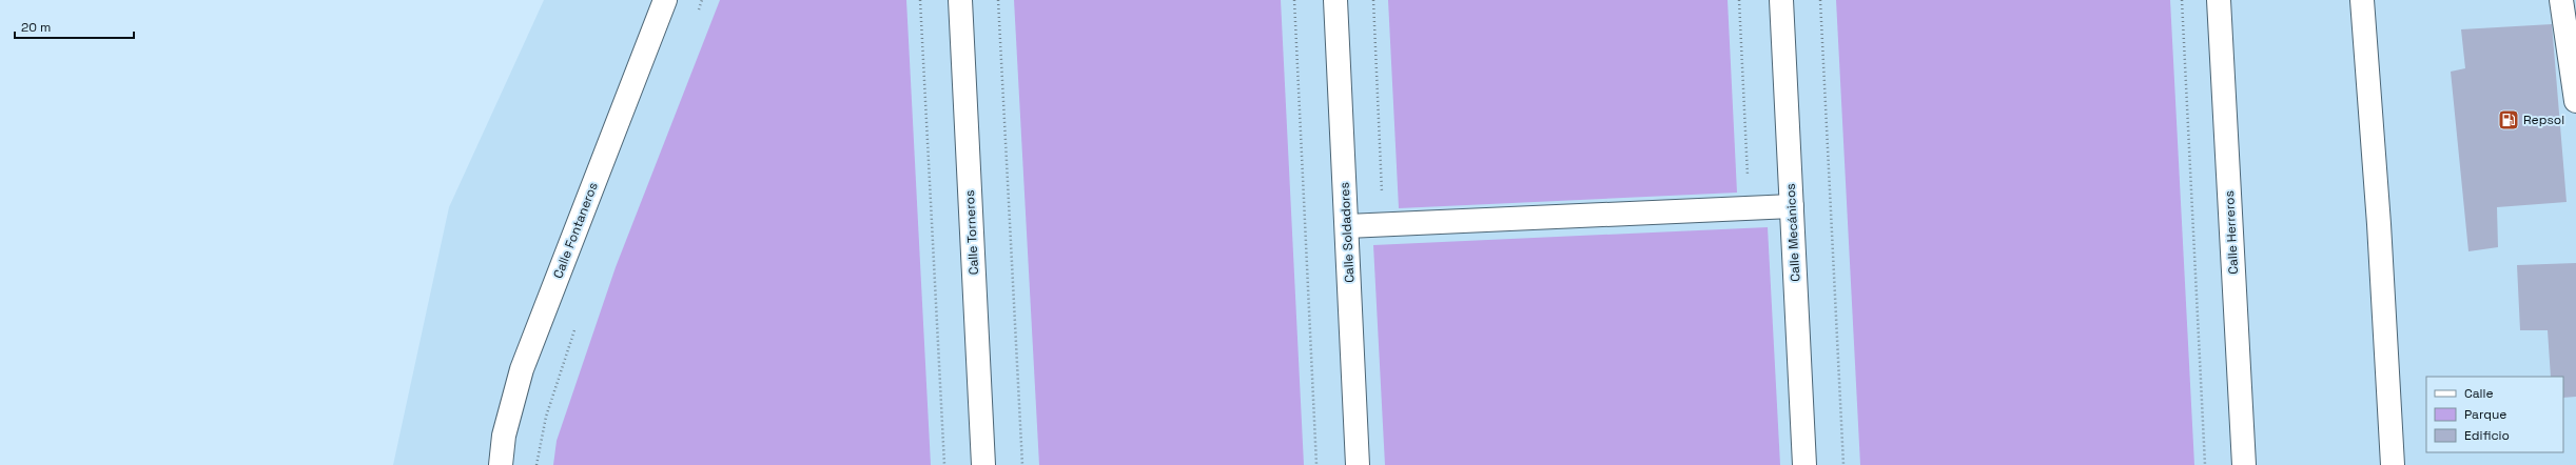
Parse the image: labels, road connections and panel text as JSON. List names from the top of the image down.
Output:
{
  "streets": {
    "street": [
      "Calle Fontaneros",
      "Calle Torneros",
      "Calle Soldadores",
      "Calle Mecánicos",
      "Calle Herreros"
    ]
  },
  "places": {
    "fuel station": ["Repsol"]
  },
  "legend": ["Calle", "Parque", "Edificio"],
  "scale_bar": "20 m"
}
